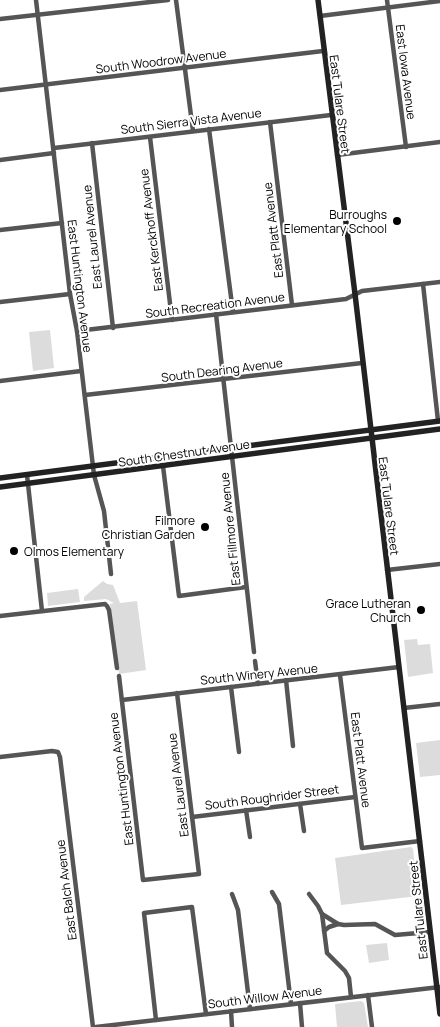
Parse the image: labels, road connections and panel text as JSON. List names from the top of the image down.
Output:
{
  "streets": {
    "main road": ["East Tulare Street", "South Chestnut Avenue"],
    "street": [
      "South Woodrow Avenue",
      "East Iowa Avenue",
      "South Sierra Vista Avenue",
      "East Kerckhoff Avenue",
      "East Platt Avenue",
      "East Laurel Avenue",
      "East Huntington Avenue",
      "South Recreation Avenue",
      "South Dearing Avenue",
      "East Fillmore Avenue",
      "South Winery Avenue",
      "South Roughrider Street",
      "East Balch Avenue",
      "South Willow Avenue"
    ]
  },
  "crossings": [
    ["South Woodrow Avenue", "East Tulare Street"],
    ["South Woodrow Avenue", "East Huntington Avenue"],
    ["East Tulare Street", "South Sierra Vista Avenue"],
    ["East Tulare Street", "East Platt Avenue"],
    ["East Tulare Street", "South Recreation Avenue"],
    ["East Tulare Street", "South Dearing Avenue"],
    ["East Tulare Street", "South Chestnut Avenue"],
    ["East Tulare Street", "South Winery Avenue"],
    ["East Tulare Street", "South Willow Avenue"],
    ["South Sierra Vista Avenue", "East Kerckhoff Avenue"],
    ["South Sierra Vista Avenue", "East Platt Avenue"],
    ["South Sierra Vista Avenue", "East Laurel Avenue"],
    ["South Sierra Vista Avenue", "East Huntington Avenue"],
    ["East Kerckhoff Avenue", "South Recreation Avenue"],
    ["East Platt Avenue", "South Recreation Avenue"],
    ["East Platt Avenue", "South Winery Avenue"],
    ["East Platt Avenue", "South Roughrider Street"],
    ["East Laurel Avenue", "East Huntington Avenue"],
    ["East Laurel Avenue", "South Recreation Avenue"],
    ["East Laurel Avenue", "South Winery Avenue"],
    ["East Laurel Avenue", "South Roughrider Street"],
    ["East Huntington Avenue", "South Recreation Avenue"],
    ["East Huntington Avenue", "South Dearing Avenue"],
    ["East Huntington Avenue", "South Chestnut Avenue"],
    ["East Huntington Avenue", "South Winery Avenue"],
    ["South Recreation Avenue", "East Fillmore Avenue"],
    ["South Dearing Avenue", "East Fillmore Avenue"],
    ["South Chestnut Avenue", "East Fillmore Avenue"],
    ["East Balch Avenue", "South Willow Avenue"]
  ],
  "places": [
    "Burroughs Elementary School",
    "Filmore Christian Garden",
    "Olmos Elementary",
    "Grace Lutheran Church"
  ]
}
